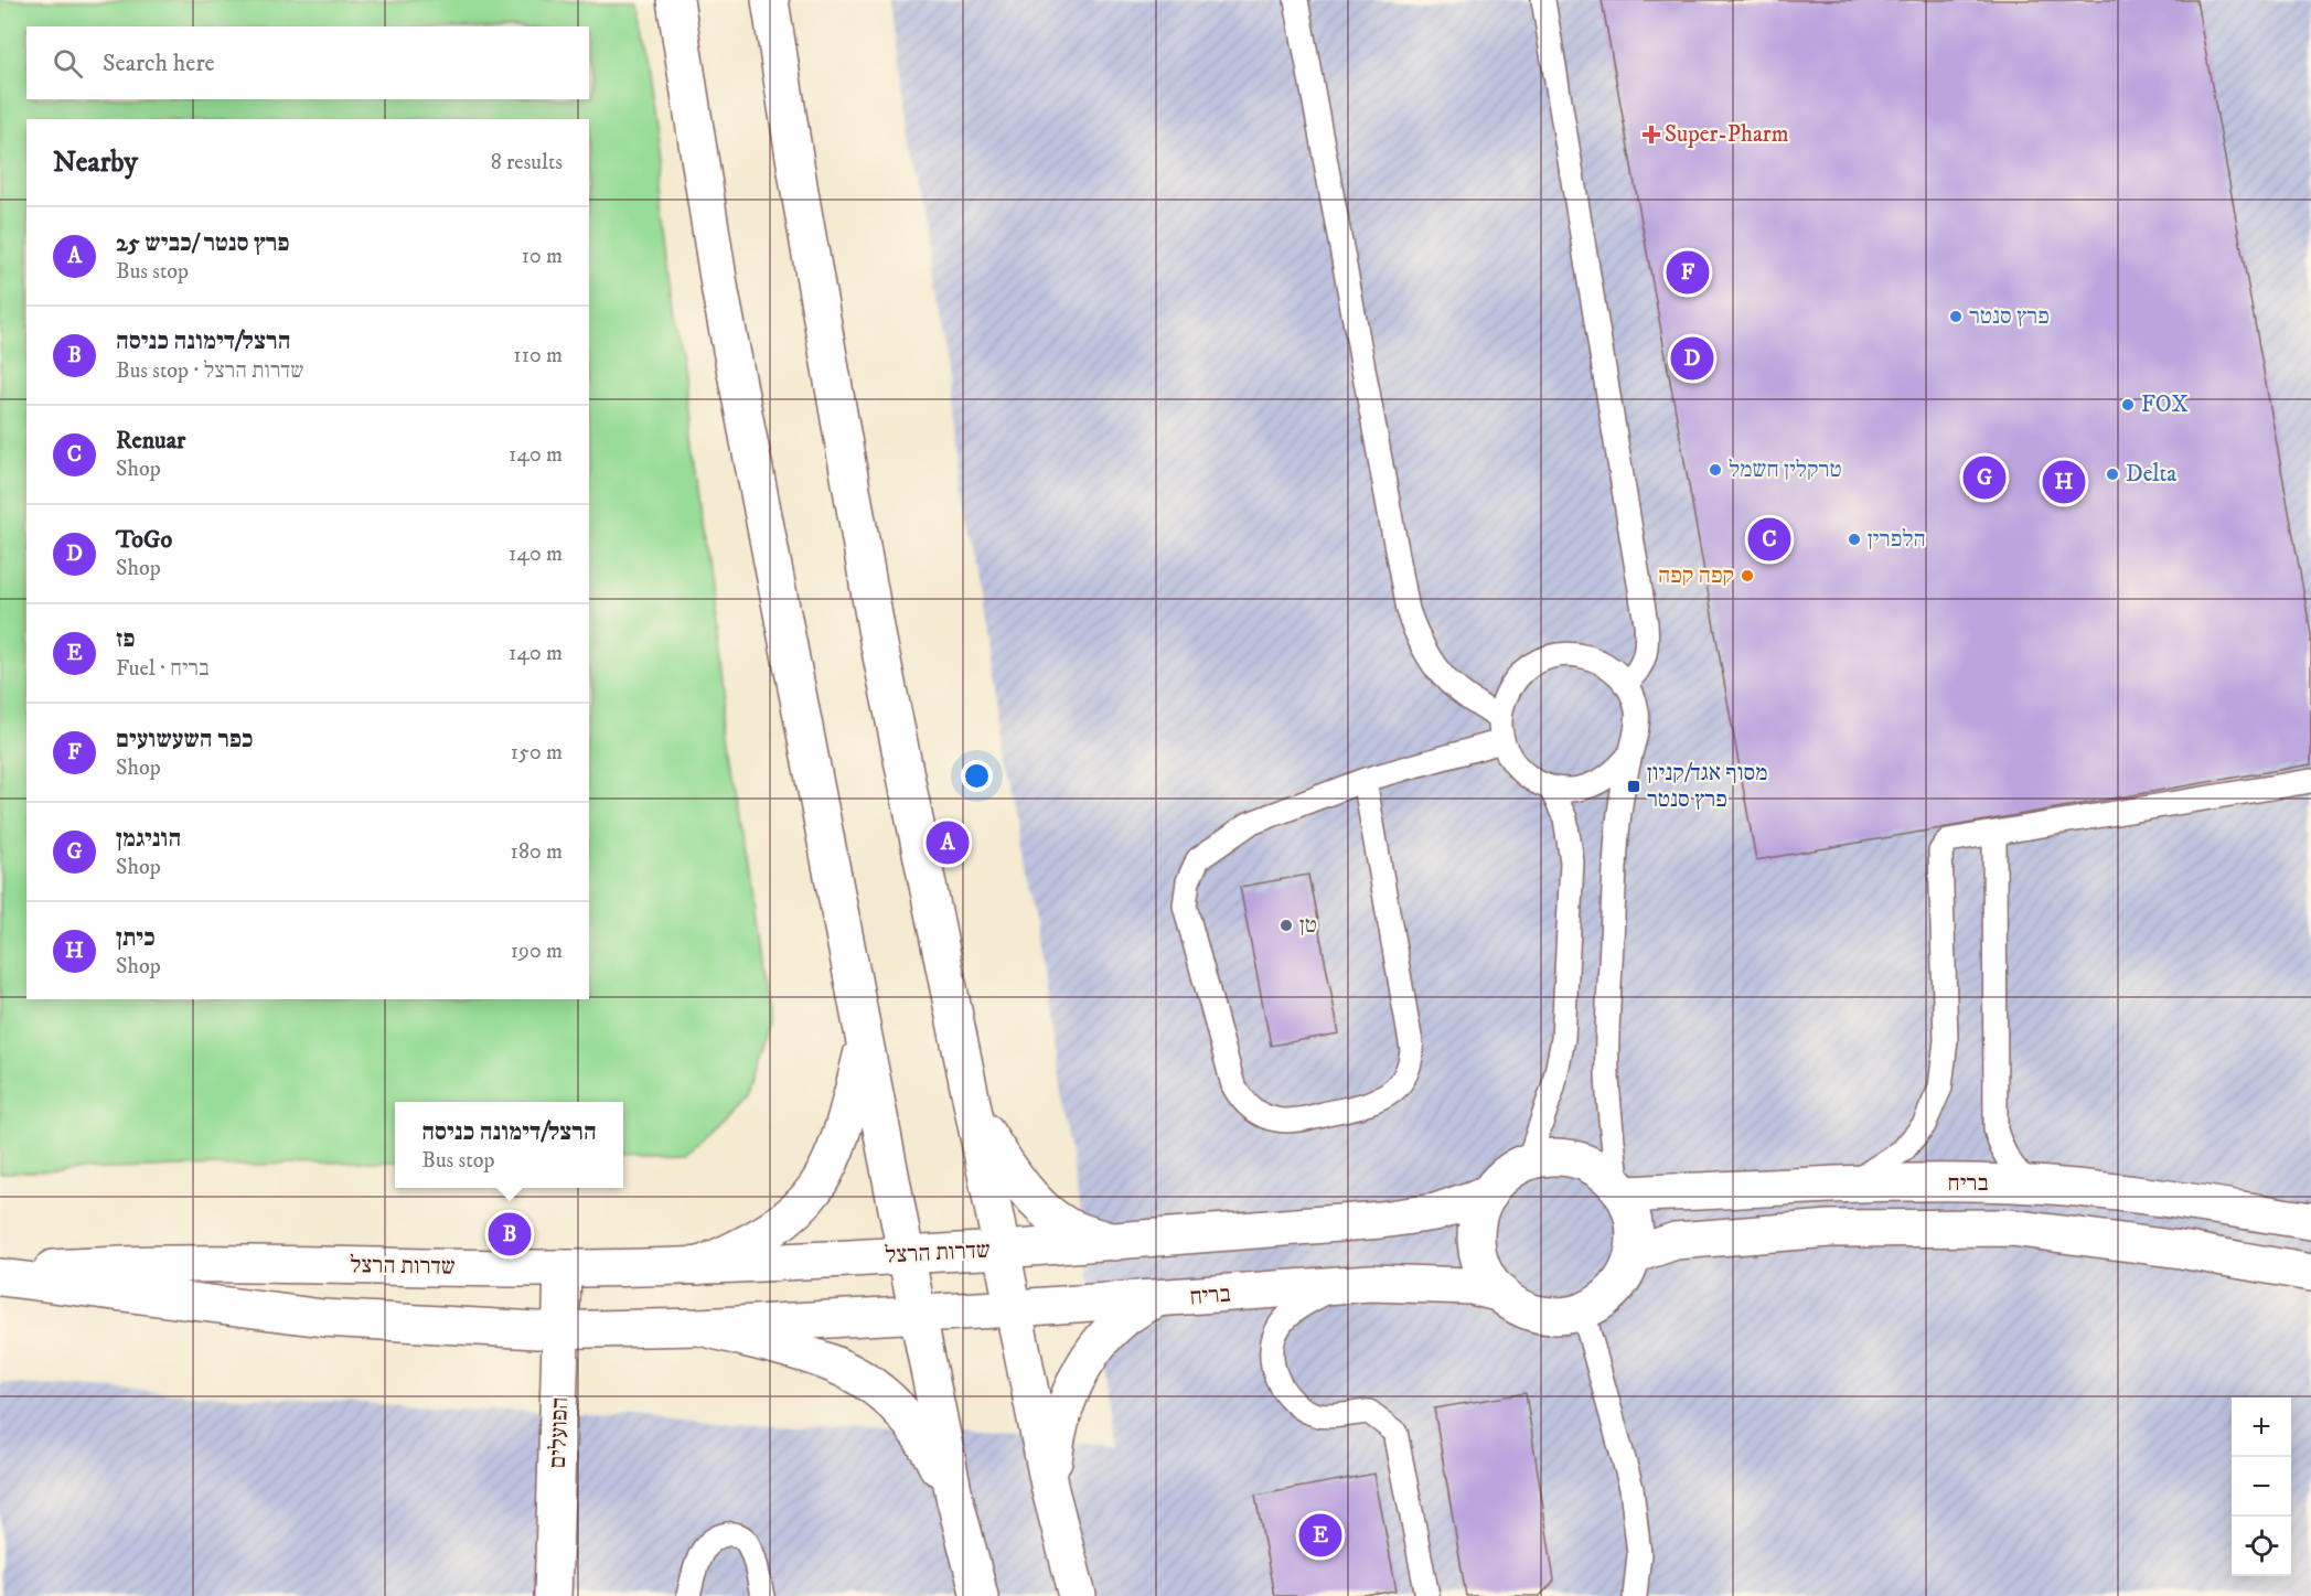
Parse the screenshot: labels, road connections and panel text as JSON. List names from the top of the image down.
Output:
{
  "streets": {
    "main road": ["בריח", "שדרות הרצל", "הפועלים"]
  },
  "crossings": [
    ["שדרות הרצל", "הפועלים"]
  ],
  "places": {
    "health": ["Super-Pharm"],
    "other": [
      "פרץ סנטר",
      "FOX",
      "טרקלין חשמל",
      "Delta",
      "הלפרין",
      "קפה קפה",
      "טן"
    ],
    "transit": ["מסוף אגד/קניון פרץ סנטר"]
  },
  "page": {
    "search": "Search here",
    "heading": ["Nearby", "8 results"],
    "list": [
      {
        "mark": "A",
        "name": "פרץ סנטר /כביש 25",
        "note": "Bus stop",
        "value": "10 m"
      },
      {
        "mark": "B",
        "name": "הרצל/דימונה כניסה",
        "note": "Bus stop · שדרות הרצל",
        "value": "110 m"
      },
      {
        "mark": "C",
        "name": "Renuar",
        "note": "Shop",
        "value": "140 m"
      },
      {
        "mark": "D",
        "name": "ToGo",
        "note": "Shop",
        "value": "140 m"
      },
      {
        "mark": "E",
        "name": "פז",
        "note": "Fuel · בריח",
        "value": "140 m"
      },
      {
        "mark": "F",
        "name": "כפר השעשועים",
        "note": "Shop",
        "value": "150 m"
      },
      {
        "mark": "G",
        "name": "הוניגמן",
        "note": "Shop",
        "value": "180 m"
      },
      {
        "mark": "H",
        "name": "כיתן",
        "note": "Shop",
        "value": "190 m"
      }
    ],
    "pins": [
      "F",
      "D",
      "G",
      "H",
      "C",
      "A",
      "B",
      "E"
    ],
    "popup": ["הרצל/דימונה כניסה", "Bus stop"],
    "map_buttons": ["+", "−"]
  }
}
